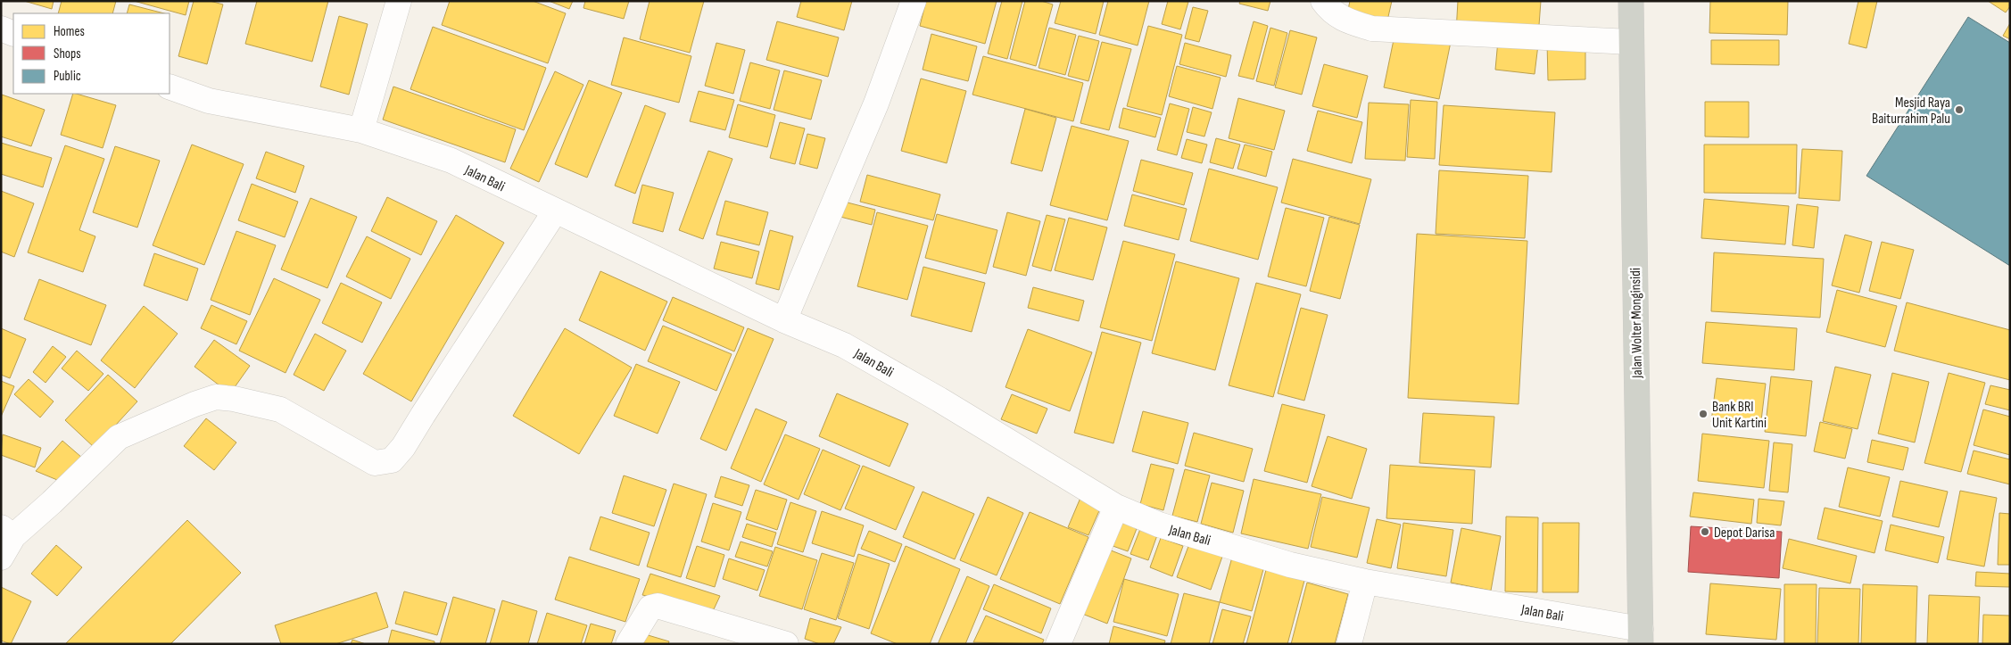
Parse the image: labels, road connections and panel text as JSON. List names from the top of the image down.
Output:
{
  "streets": {
    "highway": ["Jalan Wolter Monginsidi"],
    "street": ["Jalan Bali"]
  },
  "crossings": [
    ["Jalan Bali", "Jalan Wolter Monginsidi"]
  ],
  "places": ["Mesjid Raya Baiturrahim Palu", "Bank BRI Unit Kartini", "Depot Darisa"],
  "legend": ["Homes", "Shops", "Public"]
}
